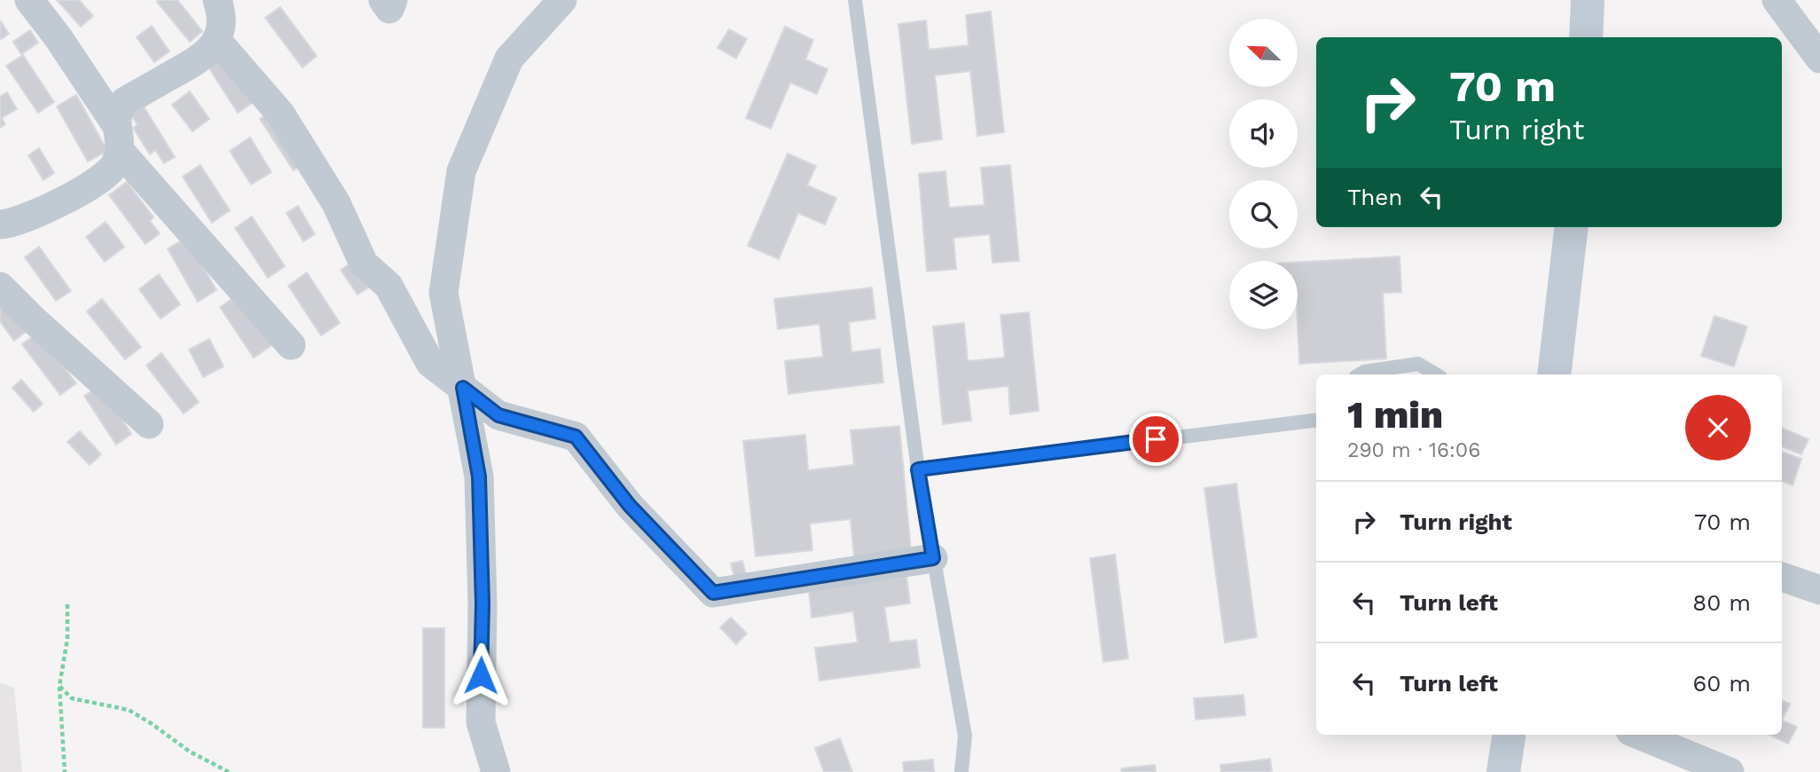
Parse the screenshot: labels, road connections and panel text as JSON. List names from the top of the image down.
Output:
{
  "north": "top left",
  "page": {
    "turn": ["70 m", "Turn right"],
    "then": "Then",
    "heading": ["1 min", "290 m · 16:06"],
    "list": [
      {
        "name": "Turn right",
        "value": "70 m"
      },
      {
        "name": "Turn left",
        "value": "80 m"
      },
      {
        "name": "Turn left",
        "value": "60 m"
      }
    ]
  }
}
